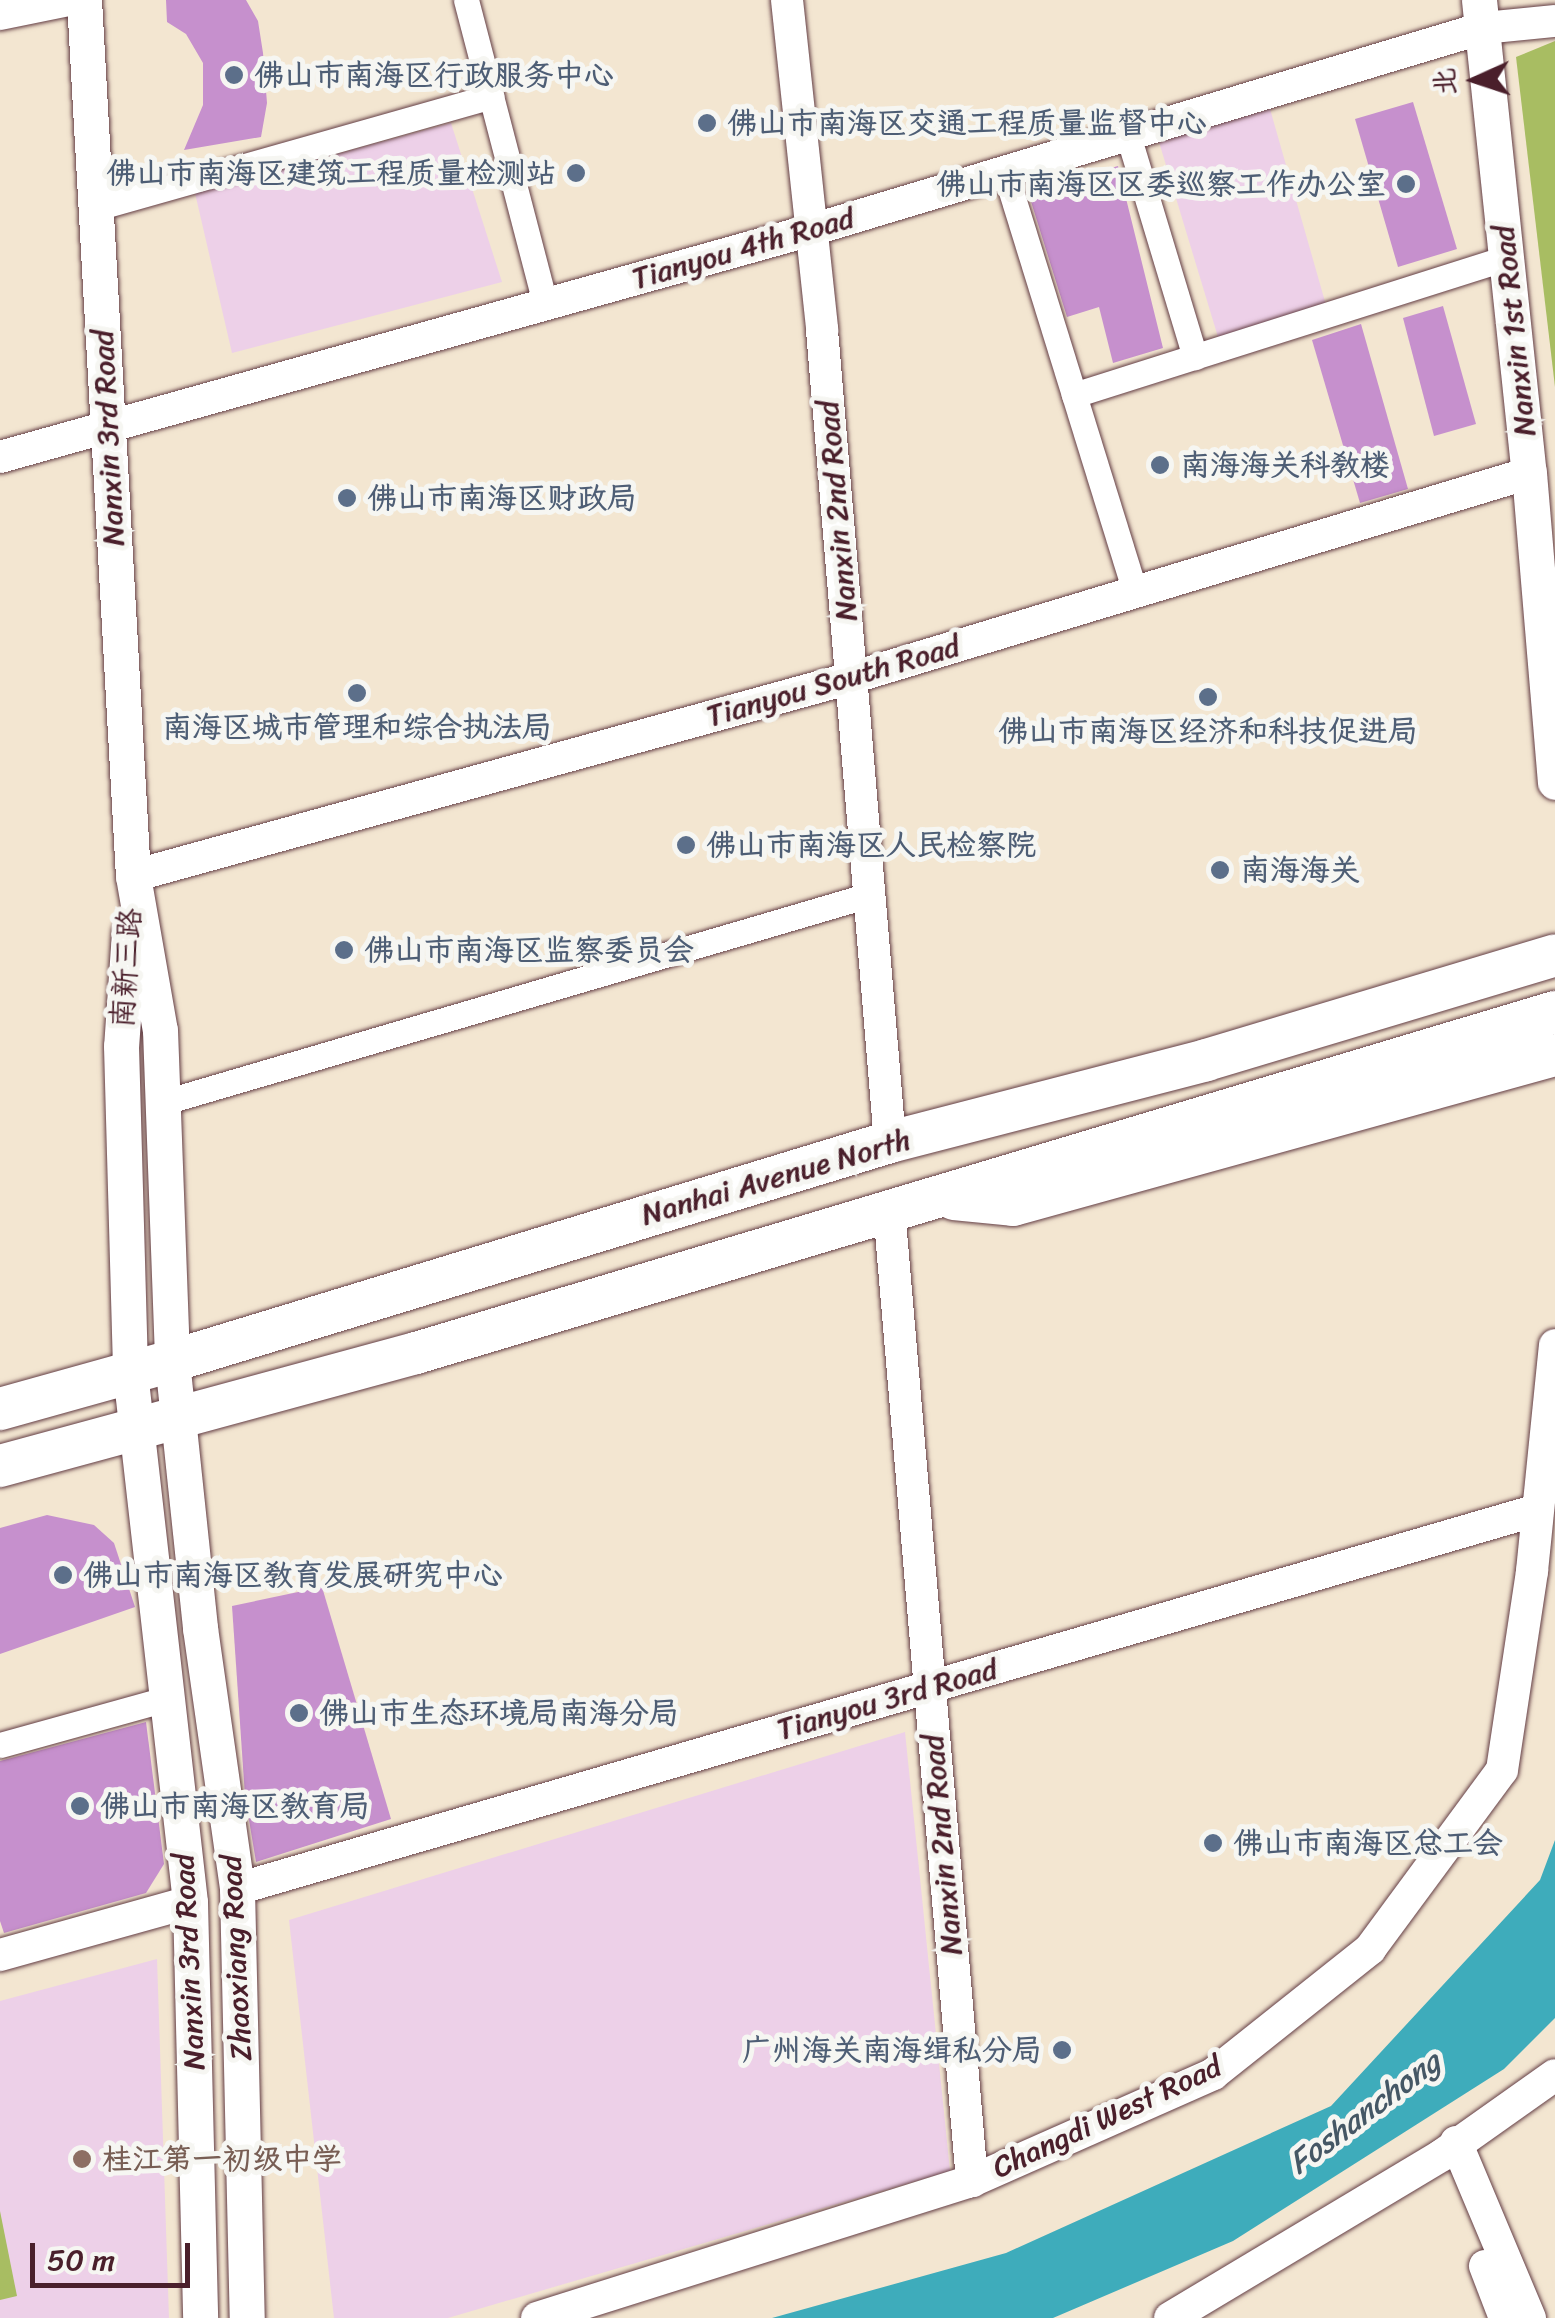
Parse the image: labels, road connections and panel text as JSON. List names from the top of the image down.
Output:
{
  "streets": {
    "highway": ["Nanhai Avenue North"],
    "main road": [
      "Nanxin 1st Road",
      "Nanxin 3rd Road",
      "南新三路",
      "Zhaoxiang Road"
    ],
    "street": [
      "Tianyou 4th Road",
      "Nanxin 2nd Road",
      "Tianyou South Road",
      "Tianyou 3rd Road",
      "Changdi West Road"
    ]
  },
  "crossings": [
    ["Tianyou 4th Road", "Nanxin 1st Road"],
    ["Tianyou 4th Road", "Nanxin 3rd Road"],
    ["Tianyou 4th Road", "Nanxin 2nd Road"],
    ["Nanxin 1st Road", "Tianyou South Road"],
    ["Nanxin 3rd Road", "Tianyou South Road"],
    ["Nanxin 3rd Road", "南新三路"],
    ["Nanxin 3rd Road", "Nanhai Avenue North"],
    ["Nanxin 3rd Road", "Zhaoxiang Road"],
    ["Nanxin 2nd Road", "Tianyou South Road"],
    ["Nanxin 2nd Road", "Nanhai Avenue North"],
    ["Nanxin 2nd Road", "Tianyou 3rd Road"],
    ["Nanxin 2nd Road", "Changdi West Road"],
    ["Tianyou South Road", "南新三路"],
    ["南新三路", "Nanhai Avenue North"],
    ["南新三路", "Zhaoxiang Road"],
    ["Nanhai Avenue North", "Zhaoxiang Road"],
    ["Tianyou 3rd Road", "Zhaoxiang Road"],
    ["Tianyou 3rd Road", "Changdi West Road"]
  ],
  "water": ["Foshanchong"],
  "places": [
    "佛山市南海区行政服务中心",
    "佛山市南海区交通工程质量监督中心",
    "佛山市南海区建筑工程质量检测站",
    "佛山市南海区区委巡察工作办公室",
    "南海海关科教楼",
    "佛山市南海区财政局",
    "南海区城市管理和综合执法局",
    "佛山市南海区经济和科技促进局",
    "佛山市南海区人民检察院",
    "南海海关",
    "佛山市南海区监察委员会",
    "佛山市南海区教育发展研究中心",
    "佛山市生态环境局南海分局",
    "佛山市南海区教育局",
    "佛山市南海区总工会",
    "广州海关南海缉私分局",
    "桂江第一初级中学"
  ],
  "scale_bar": "50 m",
  "north": "left"
}
